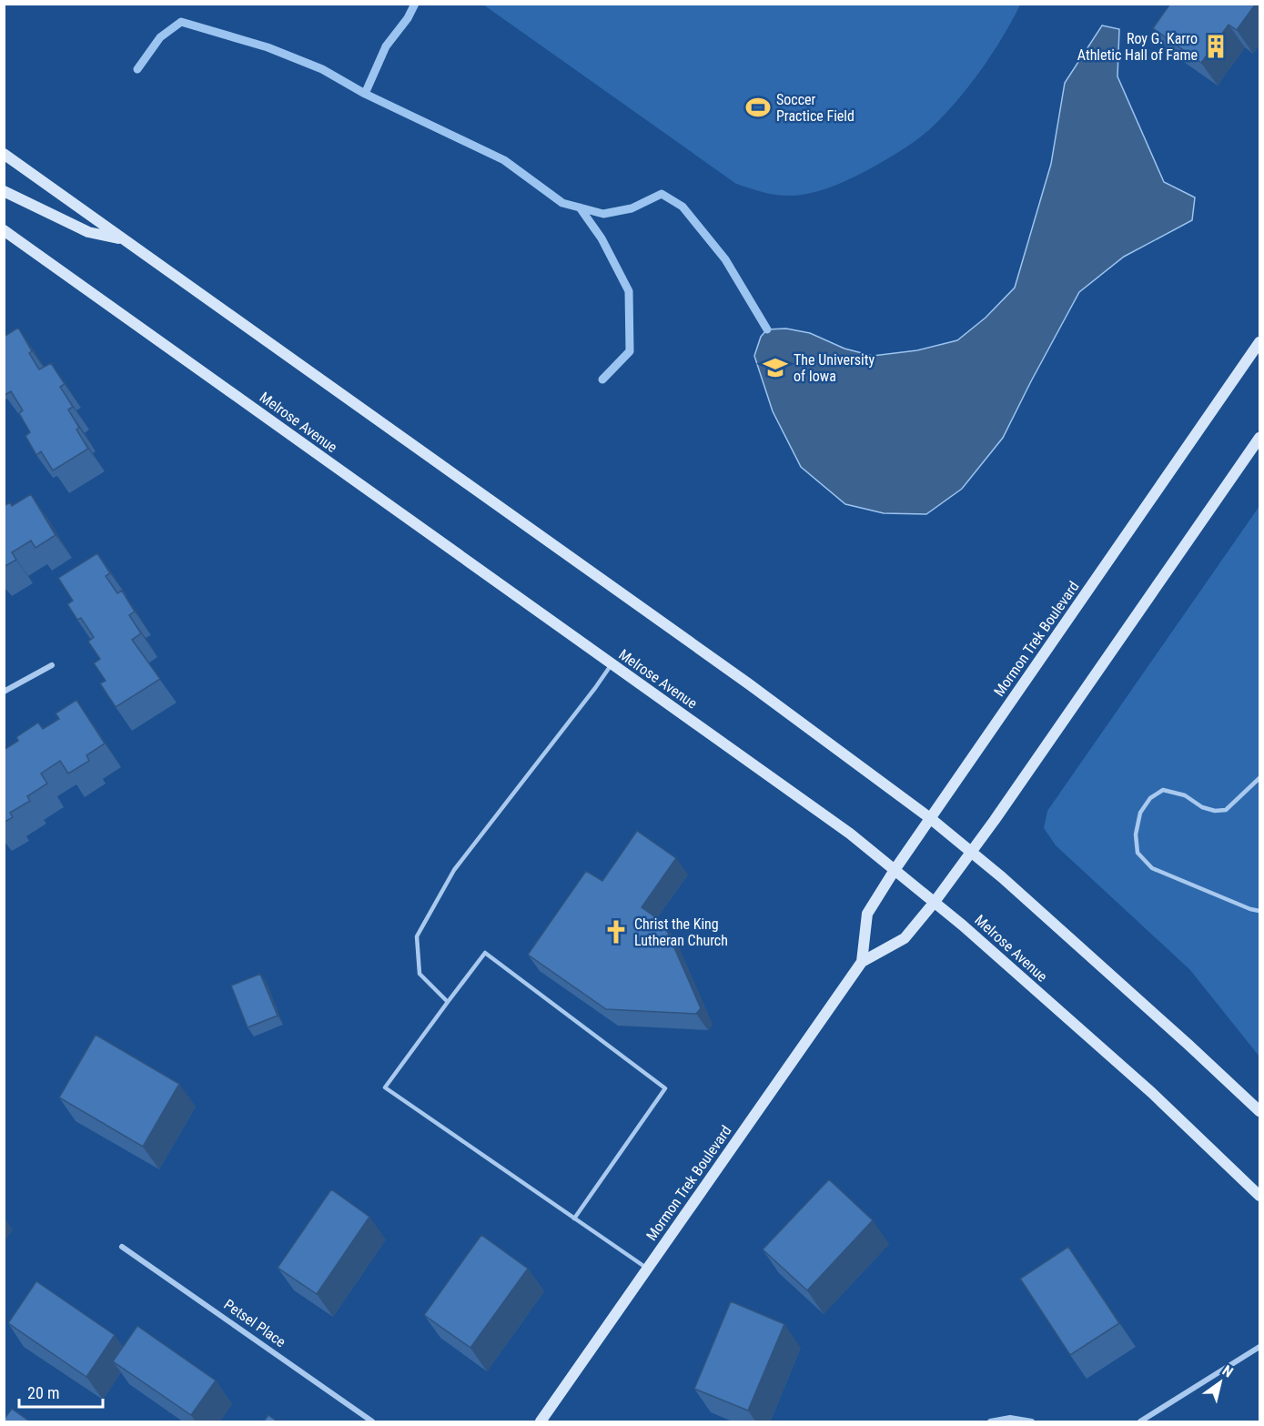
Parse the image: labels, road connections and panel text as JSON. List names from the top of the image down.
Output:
{
  "streets": {
    "main road": ["Melrose Avenue", "Mormon Trek Boulevard"],
    "street": ["Petsel Place"]
  },
  "crossings": [
    ["Melrose Avenue", "Mormon Trek Boulevard"]
  ],
  "places": {
    "building": ["Roy G. Karro Athletic Hall of Fame"],
    "sports": ["Soccer Practice Field"],
    "school or university": ["The University of Iowa"],
    "church": ["Christ the King Lutheran Church"]
  },
  "scale_bar": "20 m",
  "north": "top right"
}
